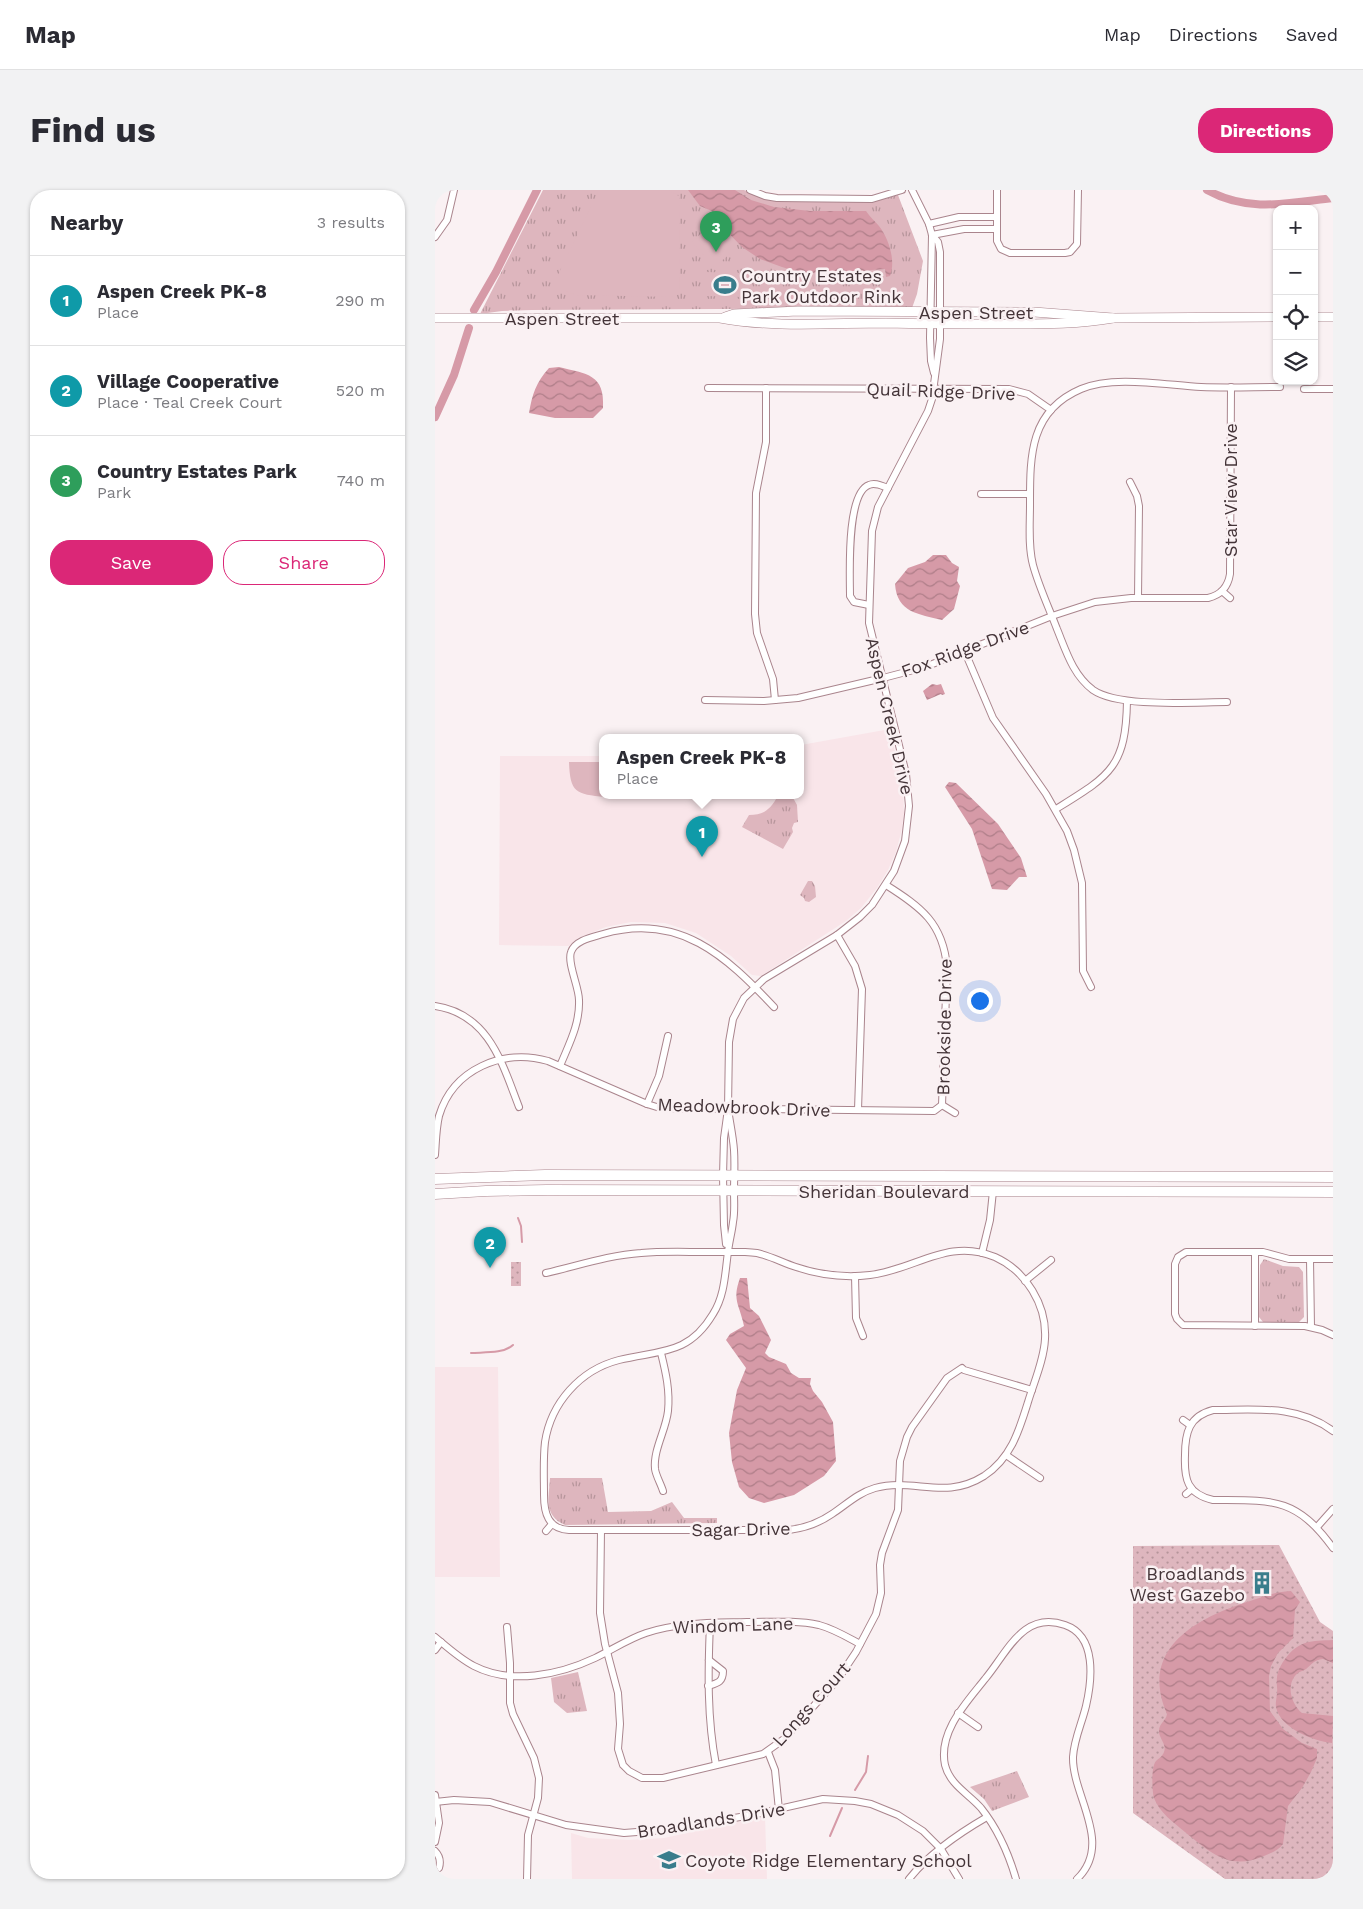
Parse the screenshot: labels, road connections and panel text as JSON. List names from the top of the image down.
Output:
{
  "streets": {
    "main road": ["Sheridan Boulevard"],
    "street": [
      "Aspen Street",
      "Quail Ridge Drive",
      "Star View Drive",
      "Fox Ridge Drive",
      "Aspen Creek Drive",
      "Brookside Drive",
      "Meadowbrook Drive",
      "Sagar Drive",
      "Windom Lane",
      "Longs Court",
      "Broadlands Drive"
    ]
  },
  "crossings": [
    ["Aspen Street", "Aspen Creek Drive"],
    ["Quail Ridge Drive", "Aspen Creek Drive"],
    ["Star View Drive", "Fox Ridge Drive"],
    ["Fox Ridge Drive", "Aspen Creek Drive"],
    ["Aspen Creek Drive", "Brookside Drive"],
    ["Aspen Creek Drive", "Meadowbrook Drive"],
    ["Aspen Creek Drive", "Sheridan Boulevard"],
    ["Brookside Drive", "Meadowbrook Drive"],
    ["Sagar Drive", "Longs Court"],
    ["Windom Lane", "Longs Court"]
  ],
  "places": {
    "sports": ["Country Estates Park Outdoor Rink"],
    "building": ["Broadlands West Gazebo"],
    "school or university": ["Coyote Ridge Elementary School"]
  },
  "page": {
    "header": "Map",
    "nav": ["Map", "Directions", "Saved"],
    "buttons": [
      "Directions",
      ["Save", "Share"]
    ],
    "title": "Find us",
    "heading": ["Nearby", "3 results"],
    "map_buttons": ["+", "−"],
    "pins": ["3", "1", "2"],
    "list": [
      {
        "mark": "1",
        "name": "Aspen Creek PK-8",
        "note": "Place",
        "value": "290 m"
      },
      {
        "mark": "2",
        "name": "Village Cooperative",
        "note": "Place · Teal Creek Court",
        "value": "520 m"
      },
      {
        "mark": "3",
        "name": "Country Estates Park",
        "note": "Park",
        "value": "740 m"
      }
    ],
    "popup": ["Aspen Creek PK-8", "Place"]
  }
}
